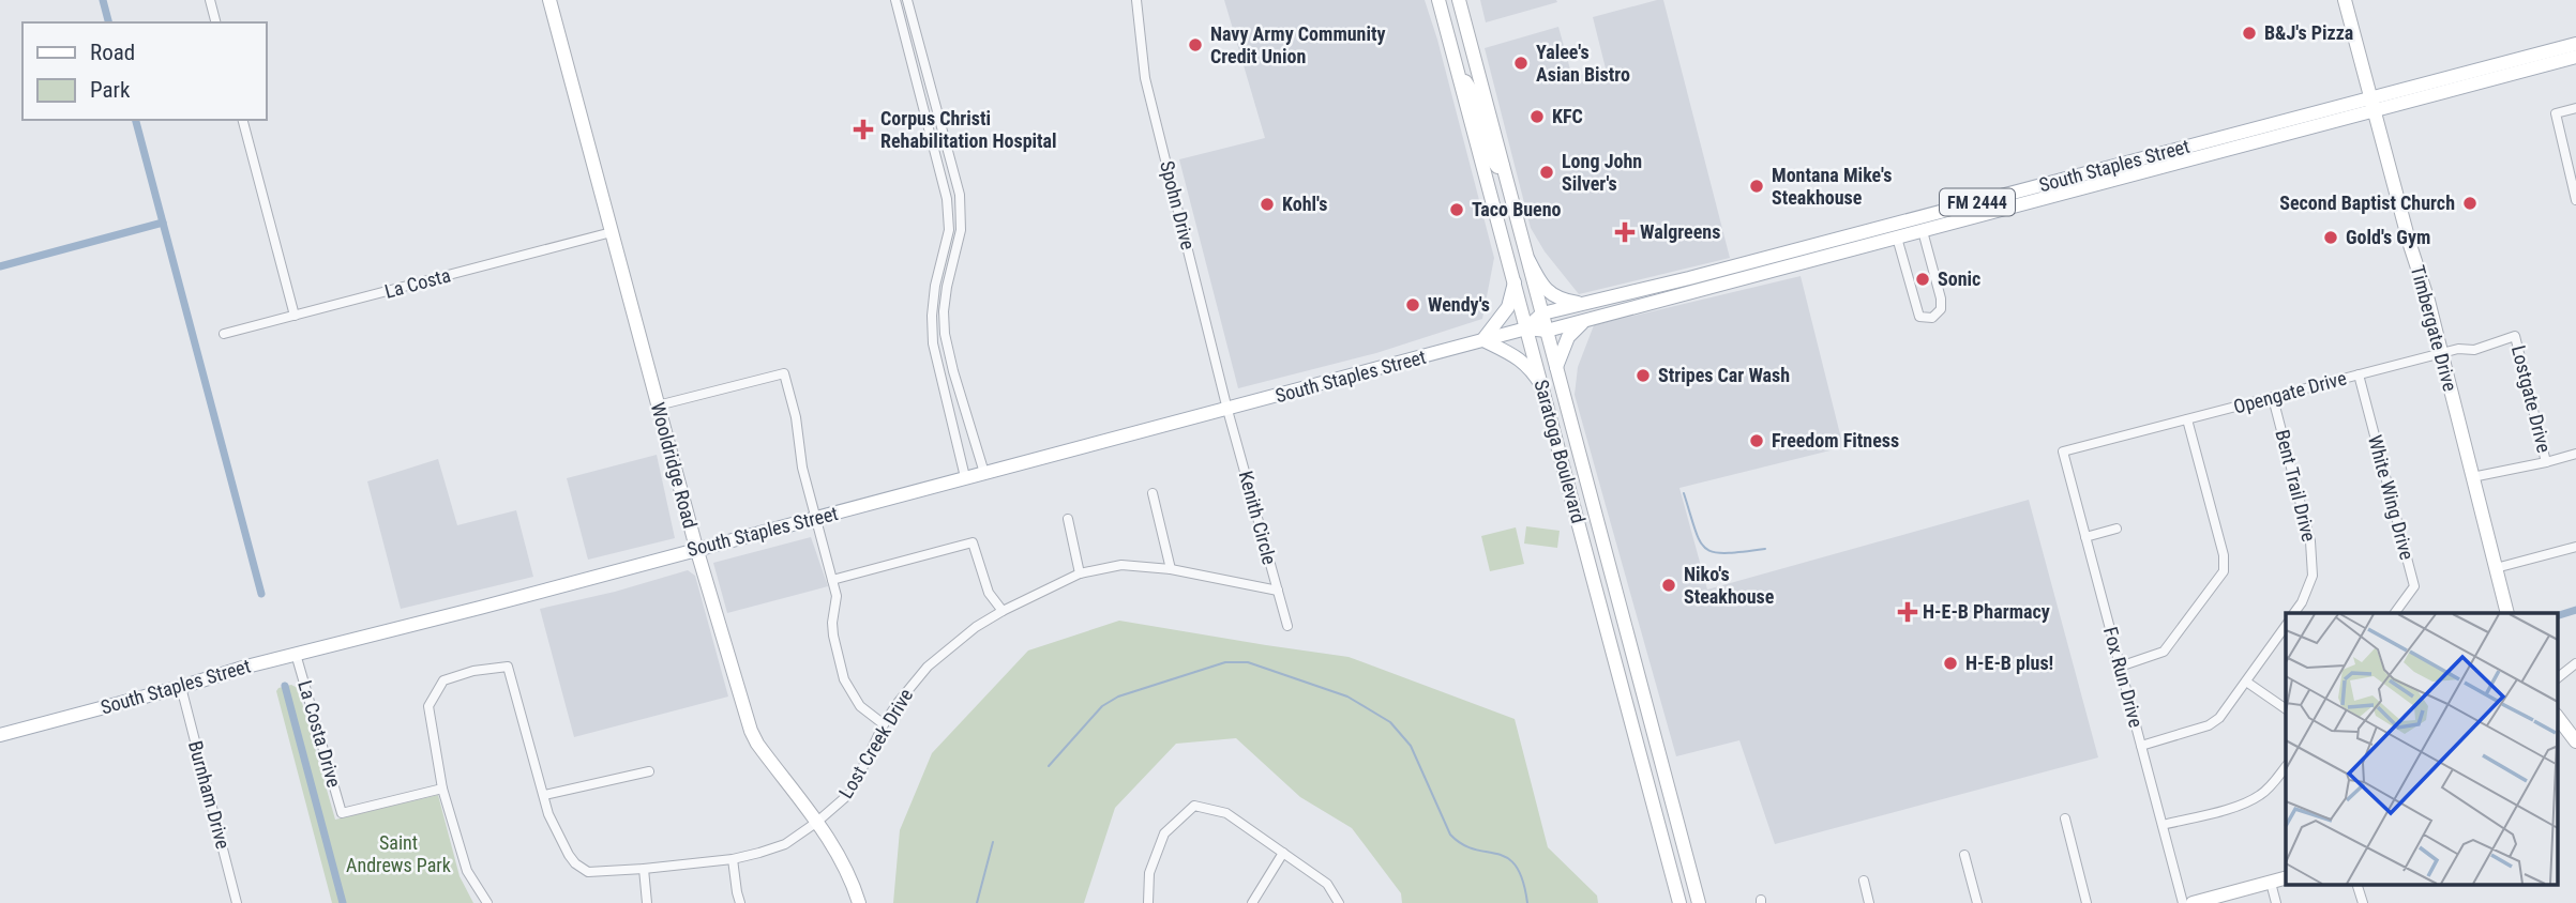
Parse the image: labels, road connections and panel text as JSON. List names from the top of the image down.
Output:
{
  "streets": {
    "main road": [
      "South Staples Street",
      "FM 2444",
      "Timbergate Drive",
      "Saratoga Boulevard",
      "Wooldridge Road"
    ],
    "street": [
      "Spohn Drive",
      "La Costa",
      "Opengate Drive",
      "Lostgate Drive",
      "Bent Trail Drive",
      "White Wing Drive",
      "Kenith Circle",
      "Fox Run Drive",
      "La Costa Drive",
      "Lost Creek Drive",
      "Burnham Drive"
    ]
  },
  "crossings": [
    ["South Staples Street", "Spohn Drive"],
    ["South Staples Street", "Timbergate Drive"],
    ["South Staples Street", "Saratoga Boulevard"],
    ["South Staples Street", "Wooldridge Road"],
    ["South Staples Street", "Kenith Circle"],
    ["South Staples Street", "La Costa Drive"],
    ["South Staples Street", "Burnham Drive"],
    ["Spohn Drive", "Kenith Circle"],
    ["La Costa", "Wooldridge Road"],
    ["Timbergate Drive", "Opengate Drive"],
    ["Opengate Drive", "Lostgate Drive"],
    ["Opengate Drive", "Bent Trail Drive"],
    ["Opengate Drive", "White Wing Drive"],
    ["Opengate Drive", "Fox Run Drive"],
    ["Wooldridge Road", "Lost Creek Drive"],
    ["Kenith Circle", "Lost Creek Drive"],
    ["La Costa Drive", "Lost Creek Drive"]
  ],
  "parks": ["Saint Andrews Park"],
  "places": {
    "other": [
      "B&J's Pizza",
      "Navy Army Community Credit Union",
      "Yalee's Asian Bistro",
      "KFC",
      "Long John Silver's",
      "Montana Mike's Steakhouse",
      "Second Baptist Church",
      "Kohl's",
      "Taco Bueno",
      "Gold's Gym",
      "Sonic",
      "Wendy's",
      "Stripes Car Wash",
      "Freedom Fitness",
      "Niko's Steakhouse",
      "H-E-B plus!"
    ],
    "health": ["Corpus Christi Rehabilitation Hospital", "Walgreens", "H-E-B Pharmacy"]
  },
  "legend": ["Road", "Park"]
}
